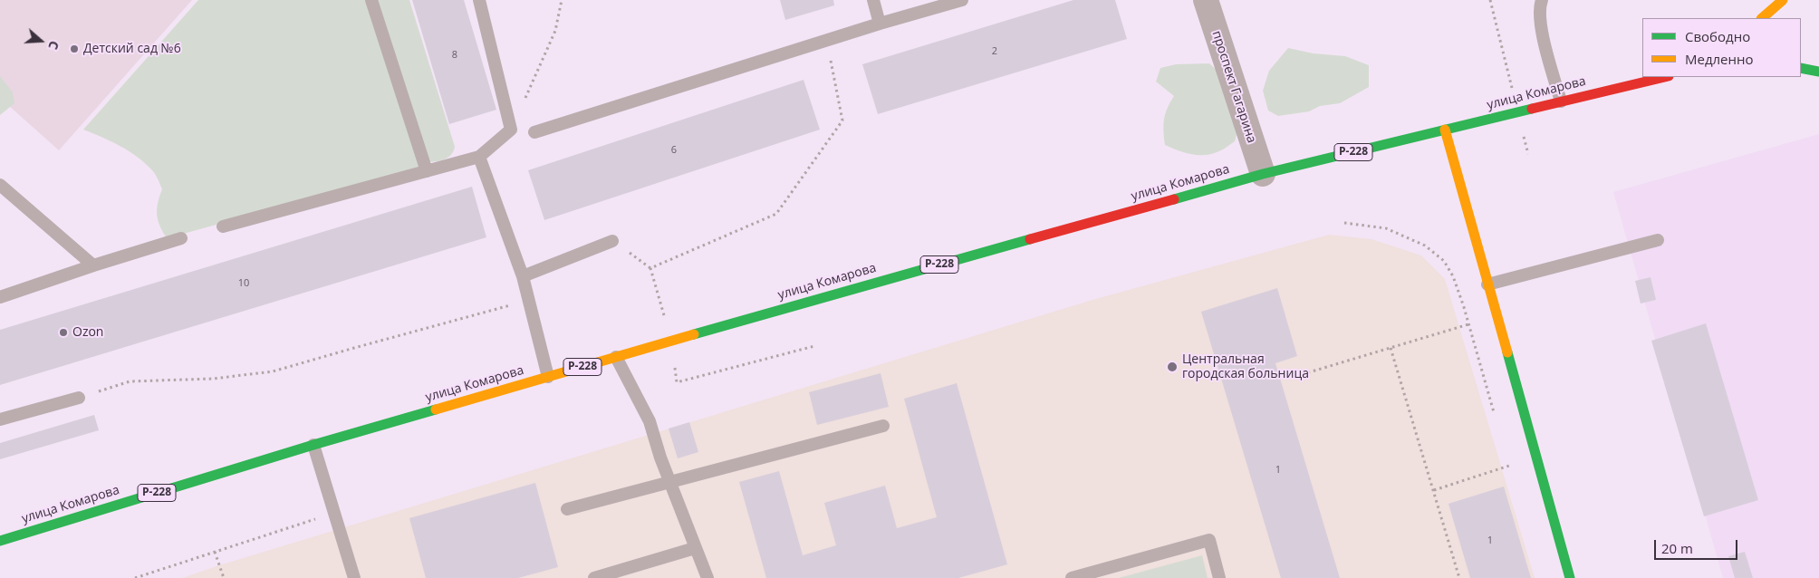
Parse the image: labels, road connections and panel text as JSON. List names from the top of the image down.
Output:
{
  "streets": {
    "main road": ["улица Комарова", "Р-228"],
    "street": ["проспект Гагарина"]
  },
  "crossings": [
    ["проспект Гагарина", "улица Комарова"]
  ],
  "places": ["Детский сад №6", "Ozon", "Центральная городская больница"],
  "house_numbers": [
    "2",
    "8",
    "6",
    "10",
    "1",
    "1"
  ],
  "legend": ["Свободно", "Медленно"],
  "scale_bar": "20 m",
  "north": "right"
}
